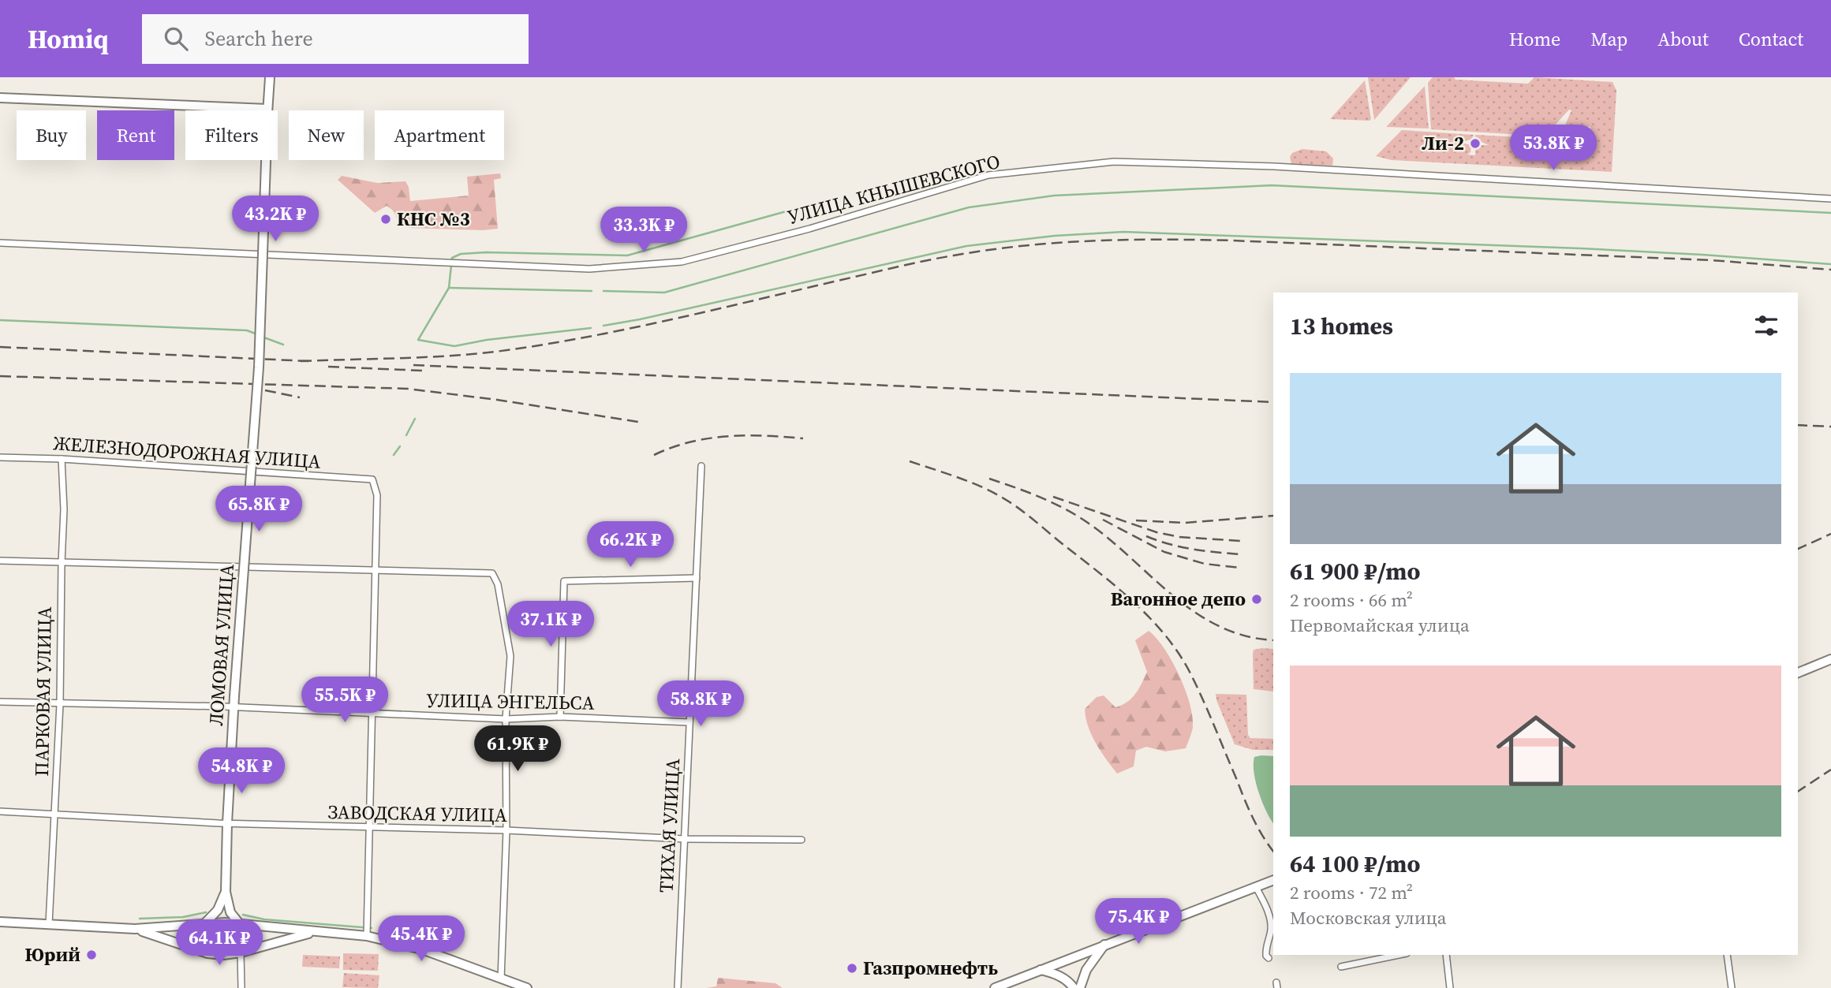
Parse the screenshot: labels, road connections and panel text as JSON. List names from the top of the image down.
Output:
{
  "streets": {
    "main road": ["ЛОМОВАЯ УЛИЦА"],
    "street": [
      "УЛИЦА КНЫШЕВСКОГО",
      "ЖЕЛЕЗНОДОРОЖНАЯ УЛИЦА",
      "ПАРКОВАЯ УЛИЦА",
      "УЛИЦА ЭНГЕЛЬСА",
      "ЗАВОДСКАЯ УЛИЦА",
      "ТИХАЯ УЛИЦА"
    ]
  },
  "crossings": [
    ["ЖЕЛЕЗНОДОРОЖНАЯ УЛИЦА", "ПАРКОВАЯ УЛИЦА"],
    ["ЛОМОВАЯ УЛИЦА", "УЛИЦА ЭНГЕЛЬСА"],
    ["ЛОМОВАЯ УЛИЦА", "ЗАВОДСКАЯ УЛИЦА"],
    ["ПАРКОВАЯ УЛИЦА", "УЛИЦА ЭНГЕЛЬСА"],
    ["ПАРКОВАЯ УЛИЦА", "ЗАВОДСКАЯ УЛИЦА"],
    ["УЛИЦА ЭНГЕЛЬСА", "ТИХАЯ УЛИЦА"],
    ["ЗАВОДСКАЯ УЛИЦА", "ТИХАЯ УЛИЦА"]
  ],
  "places": [
    "Ли-2",
    "КНС №3",
    "Вагонное депо",
    "Юрий",
    "Газпромнефть"
  ],
  "page": {
    "header": "Homiq",
    "search": "Search here",
    "nav": [
      "Home",
      "Map",
      "About",
      "Contact"
    ],
    "chip": [
      "Buy",
      "Rent",
      "Filters",
      "New",
      "Apartment"
    ],
    "price": [
      "53.8K ₽",
      "43.2K ₽",
      "33.3K ₽",
      "65.8K ₽",
      "66.2K ₽",
      "37.1K ₽",
      "55.5K ₽",
      "58.8K ₽",
      "61.9K ₽",
      "54.8K ₽",
      "75.4K ₽",
      "45.4K ₽",
      "64.1K ₽"
    ],
    "heading": "13 homes",
    "list": [
      {
        "name": "61 900 ₽/mo",
        "note": "2 rooms · 66 m² · Первомайская улица"
      },
      {
        "name": "64 100 ₽/mo",
        "note": "2 rooms · 72 m² · Московская улица"
      }
    ]
  }
}
